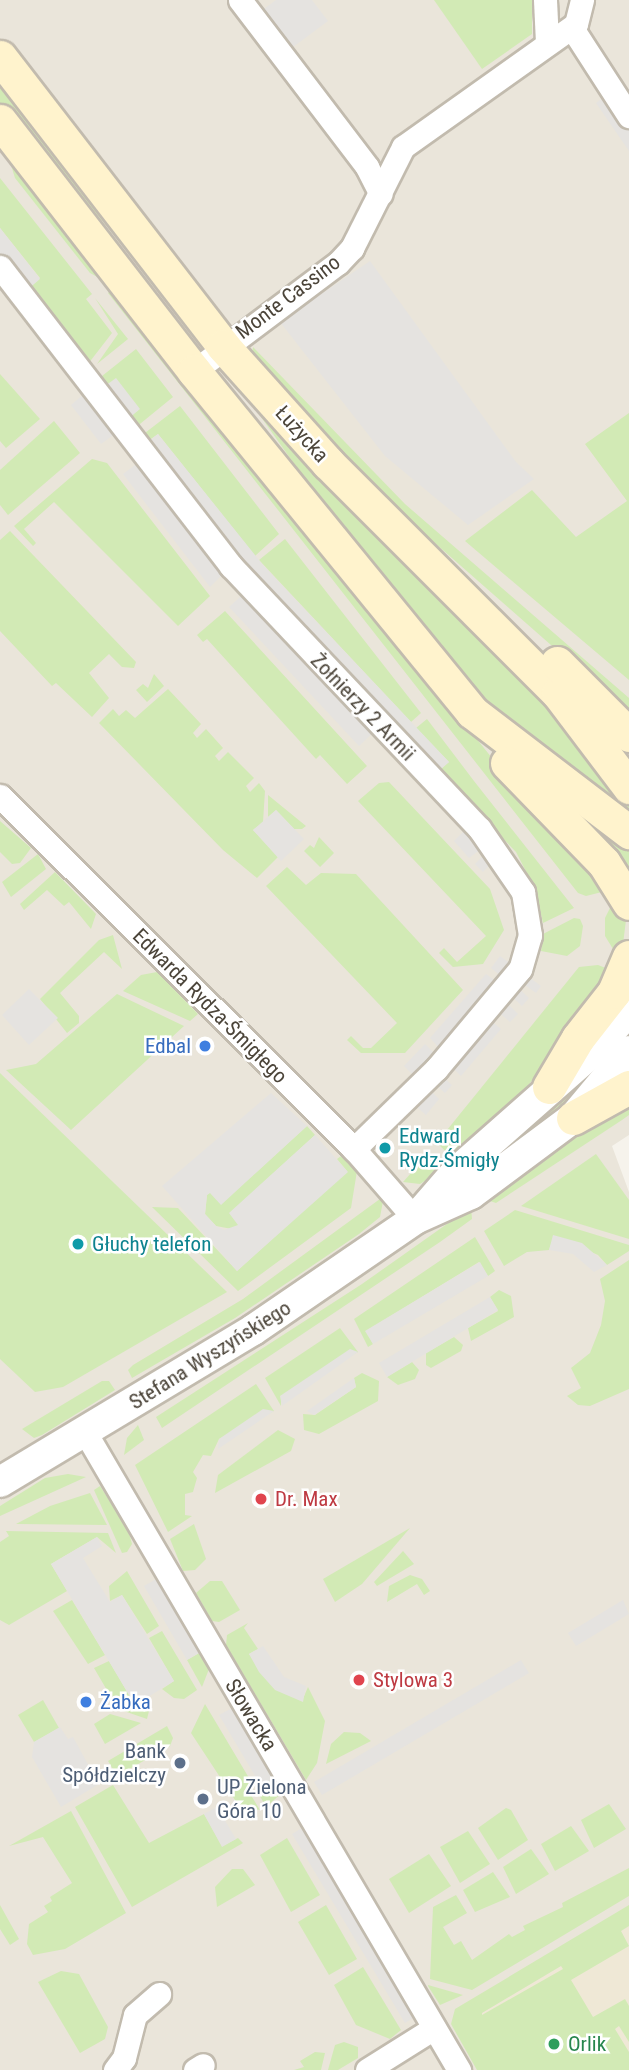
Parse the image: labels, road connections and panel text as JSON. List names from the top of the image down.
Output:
{
  "streets": {
    "main road": ["Łużycka"],
    "street": [
      "Monte Cassino",
      "Żołnierzy 2 Armii",
      "Edwarda Rydza-Śmigłego",
      "Stefana Wyszyńskiego",
      "Słowacka"
    ]
  },
  "crossings": [
    ["Monte Cassino", "Łużycka"],
    ["Żołnierzy 2 Armii", "Edwarda Rydza-Śmigłego"],
    ["Edwarda Rydza-Śmigłego", "Stefana Wyszyńskiego"],
    ["Stefana Wyszyńskiego", "Słowacka"]
  ],
  "places": [
    "Edbal",
    "Edward Rydz-Śmigły",
    "Głuchy telefon",
    "Dr. Max",
    "Stylowa 3",
    "Żabka",
    "Bank Spółdzielczy",
    "UP Zielona Góra 10",
    "Orlik"
  ]
}
